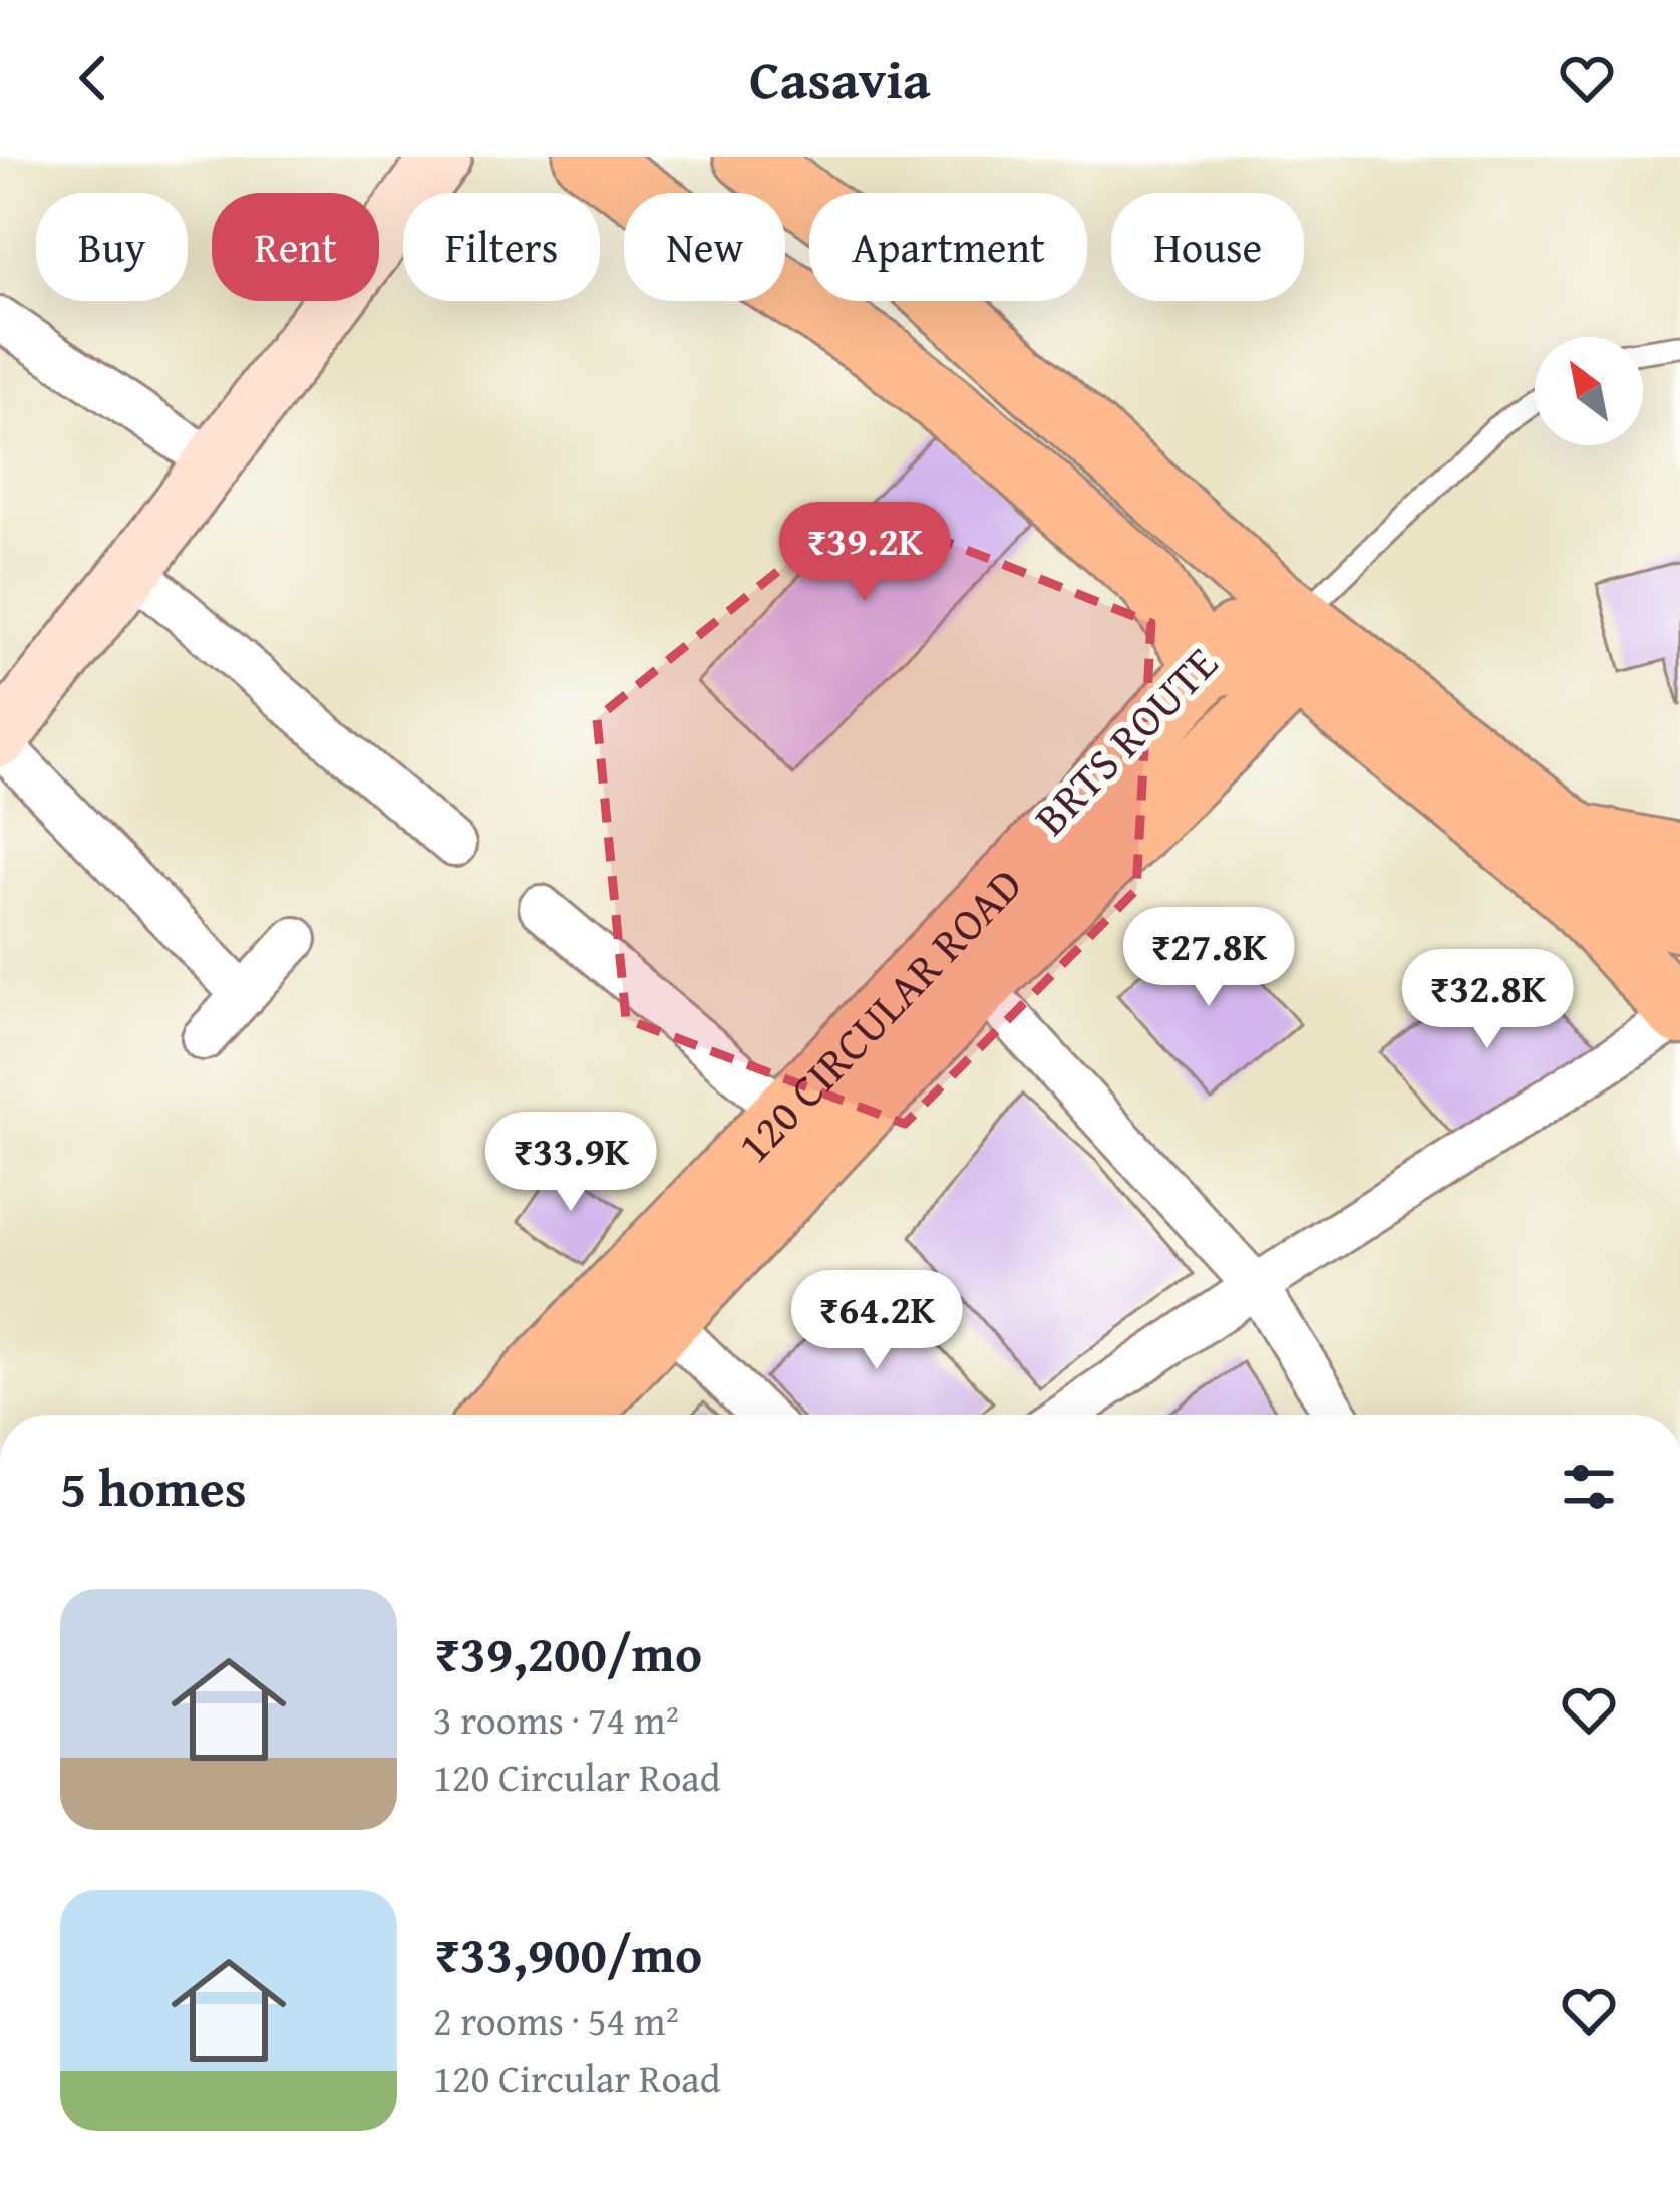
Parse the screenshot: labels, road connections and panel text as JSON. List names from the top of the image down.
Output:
{
  "streets": {
    "main road": ["120 CIRCULAR ROAD"]
  },
  "north": "top left",
  "page": {
    "header": "Casavia",
    "chip": [
      "Buy",
      "Rent",
      "Filters",
      "New",
      "Apartment",
      "House"
    ],
    "price": [
      "₹39.2K",
      "₹27.8K",
      "₹32.8K",
      "₹33.9K",
      "₹64.2K"
    ],
    "heading": "5 homes",
    "list": [
      {
        "name": "₹39,200/mo",
        "note": "3 rooms · 74 m² · 120 Circular Road"
      },
      {
        "name": "₹33,900/mo",
        "note": "2 rooms · 54 m² · 120 Circular Road"
      }
    ]
  }
}
